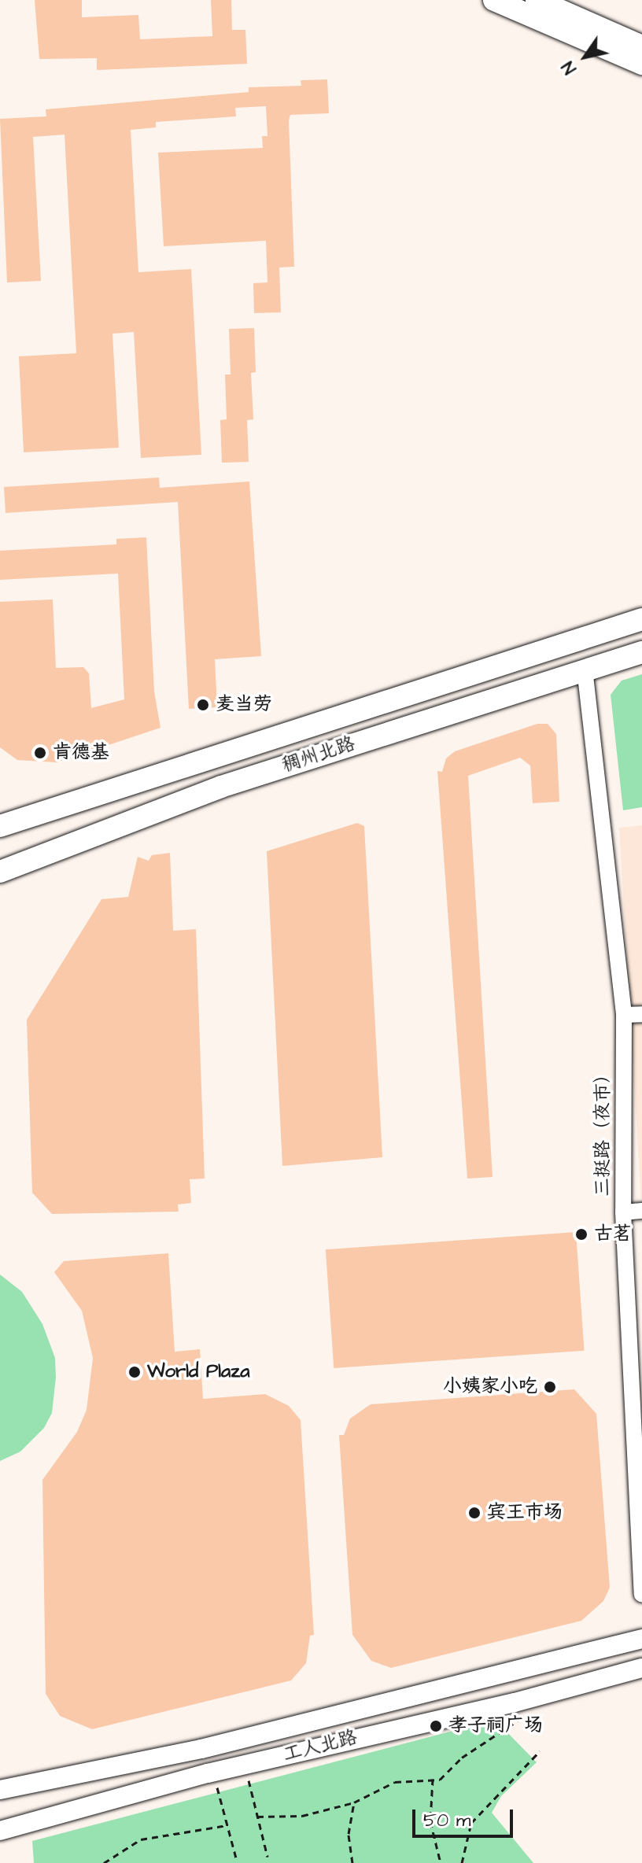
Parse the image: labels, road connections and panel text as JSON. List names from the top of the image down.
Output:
{
  "streets": {
    "main road": ["稠州北路"],
    "street": ["三挺路（夜市）", "工人北路"]
  },
  "crossings": [
    ["稠州北路", "三挺路（夜市）"]
  ],
  "places": [
    "麦当劳",
    "肯德基",
    "古茗",
    "World Plaza",
    "小姨家小吃",
    "宾王市场",
    "孝子祠广场"
  ],
  "scale_bar": "50 m",
  "north": "bottom left"
}
